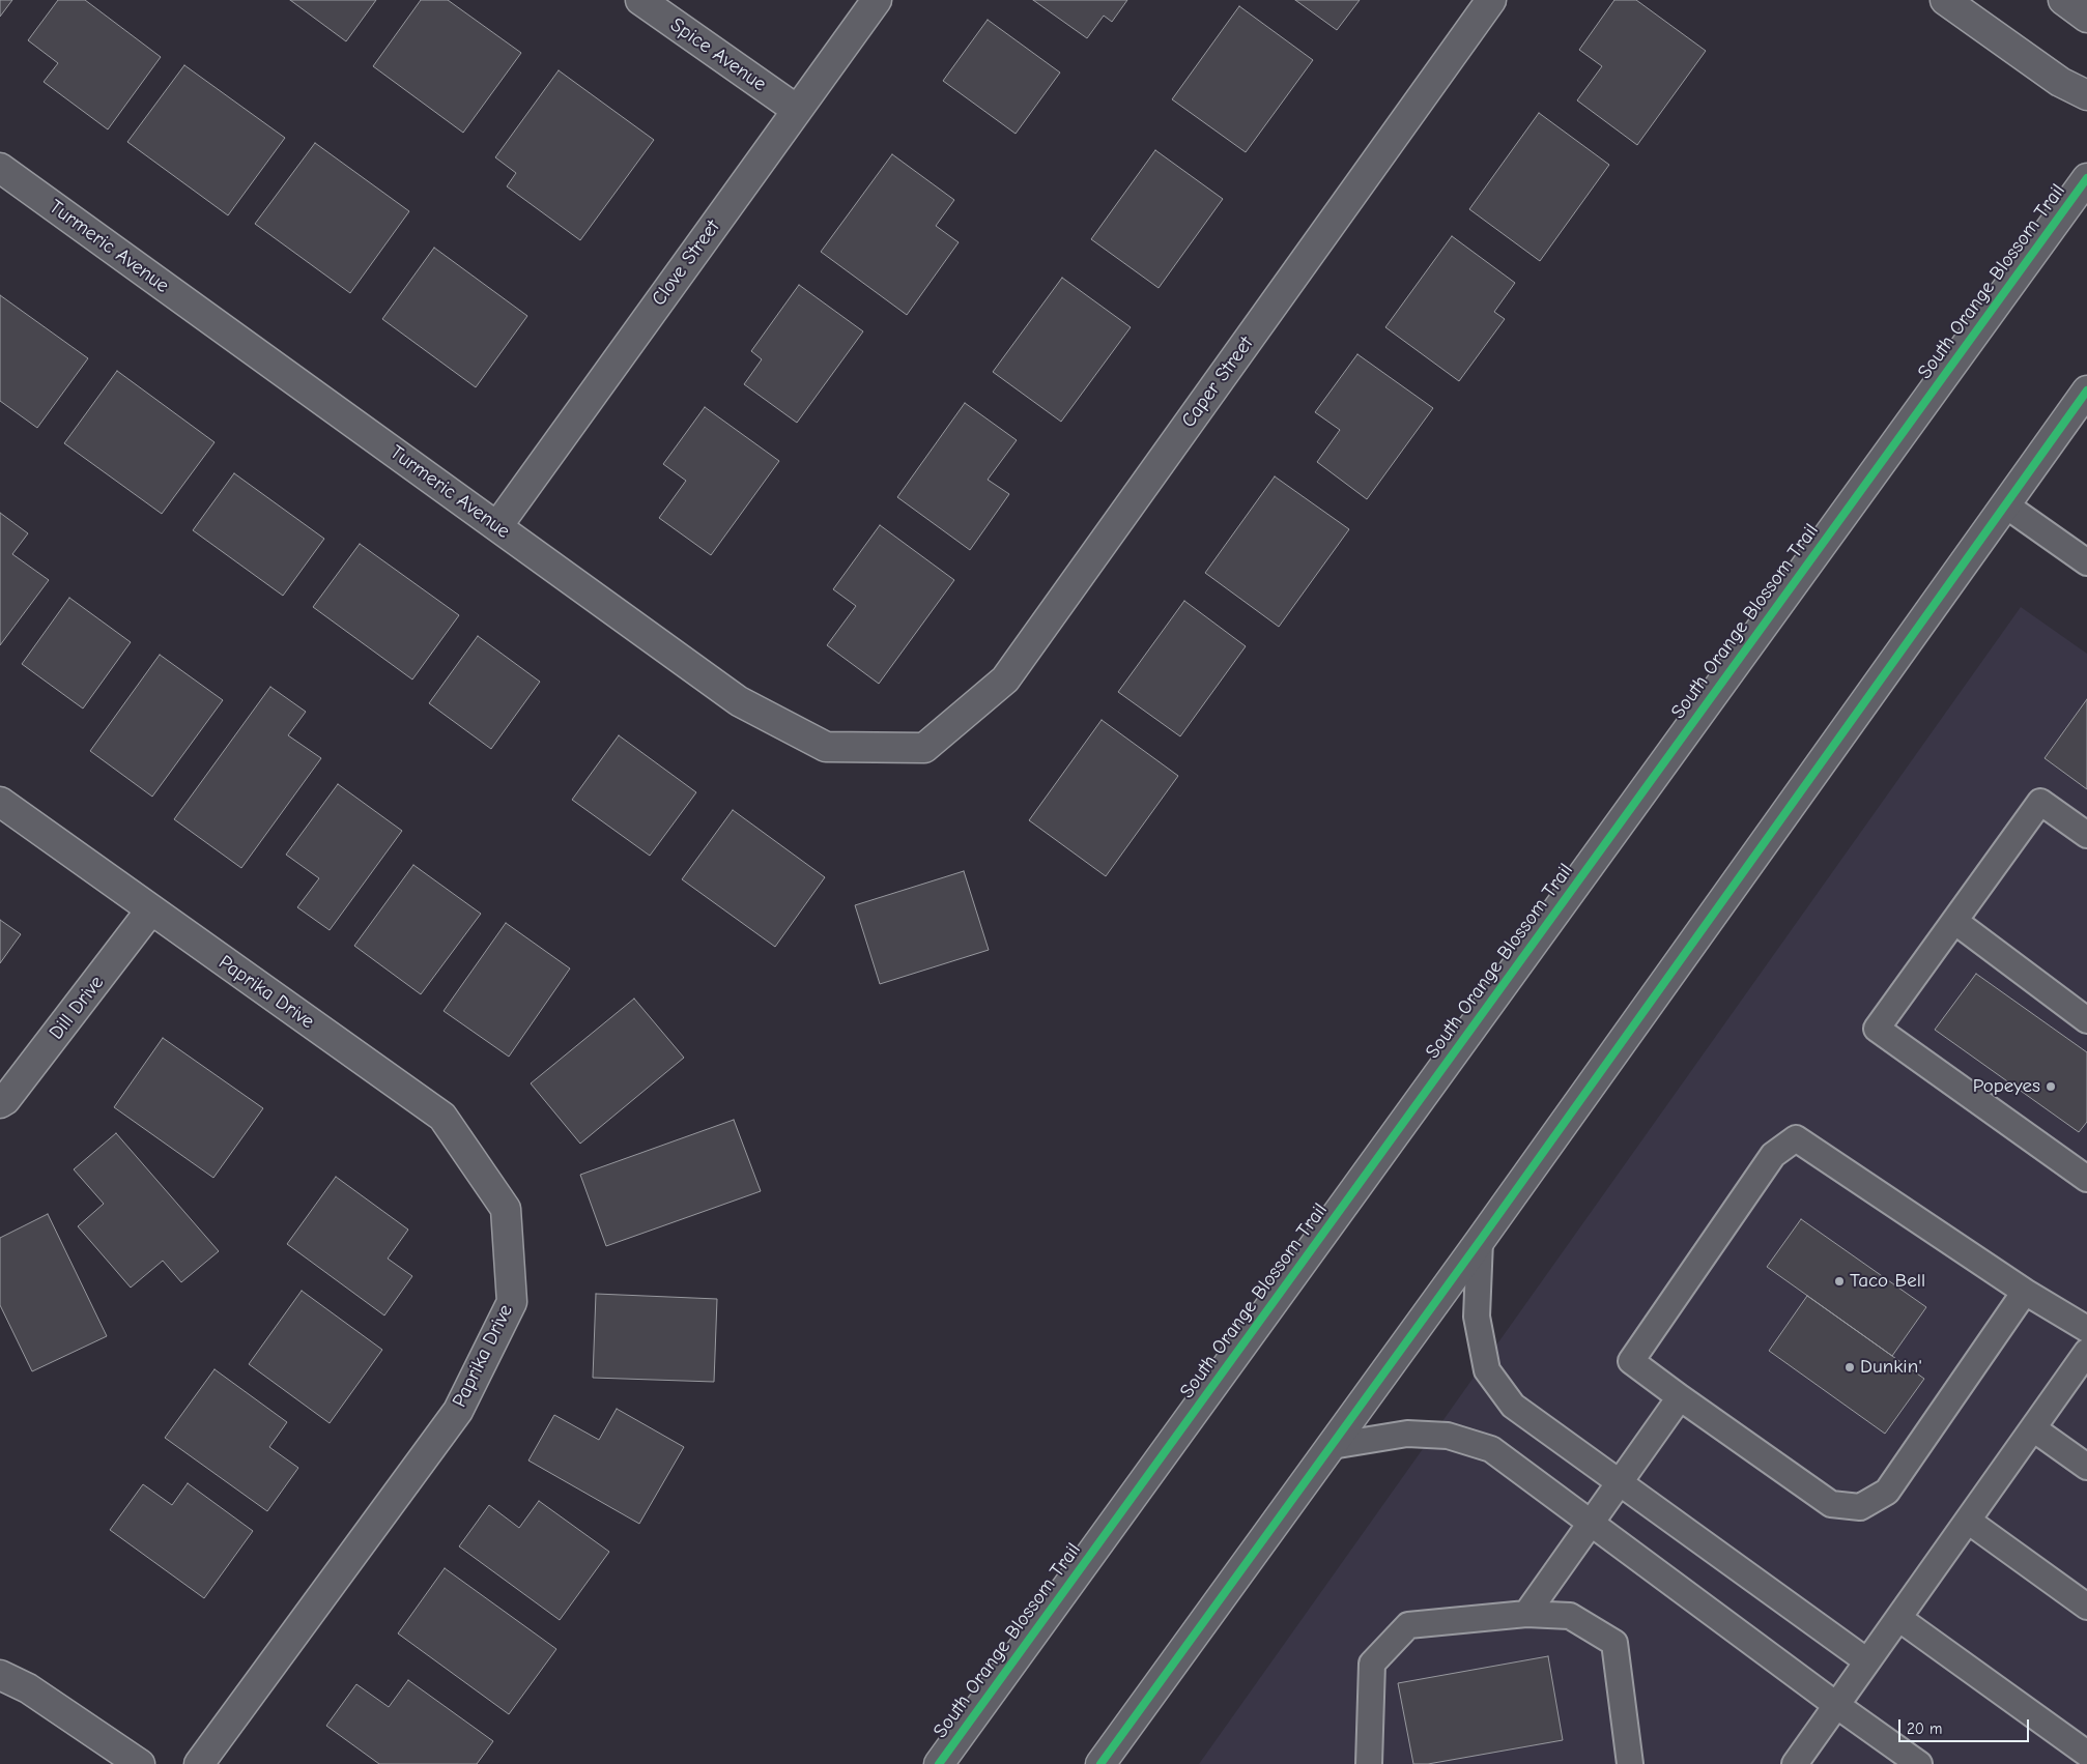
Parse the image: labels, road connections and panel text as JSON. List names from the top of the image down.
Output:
{
  "streets": {
    "street": [
      "Spice Avenue",
      "Turmeric Avenue",
      "Clove Street",
      "South Orange Blossom Trail",
      "Caper Street",
      "Paprika Drive",
      "Dill Drive"
    ]
  },
  "crossings": [
    ["Spice Avenue", "Clove Street"],
    ["Turmeric Avenue", "Clove Street"],
    ["Turmeric Avenue", "Caper Street"],
    ["Paprika Drive", "Dill Drive"]
  ],
  "places": ["Popeyes", "Taco Bell", "Dunkin'"],
  "scale_bar": "20 m"
}
